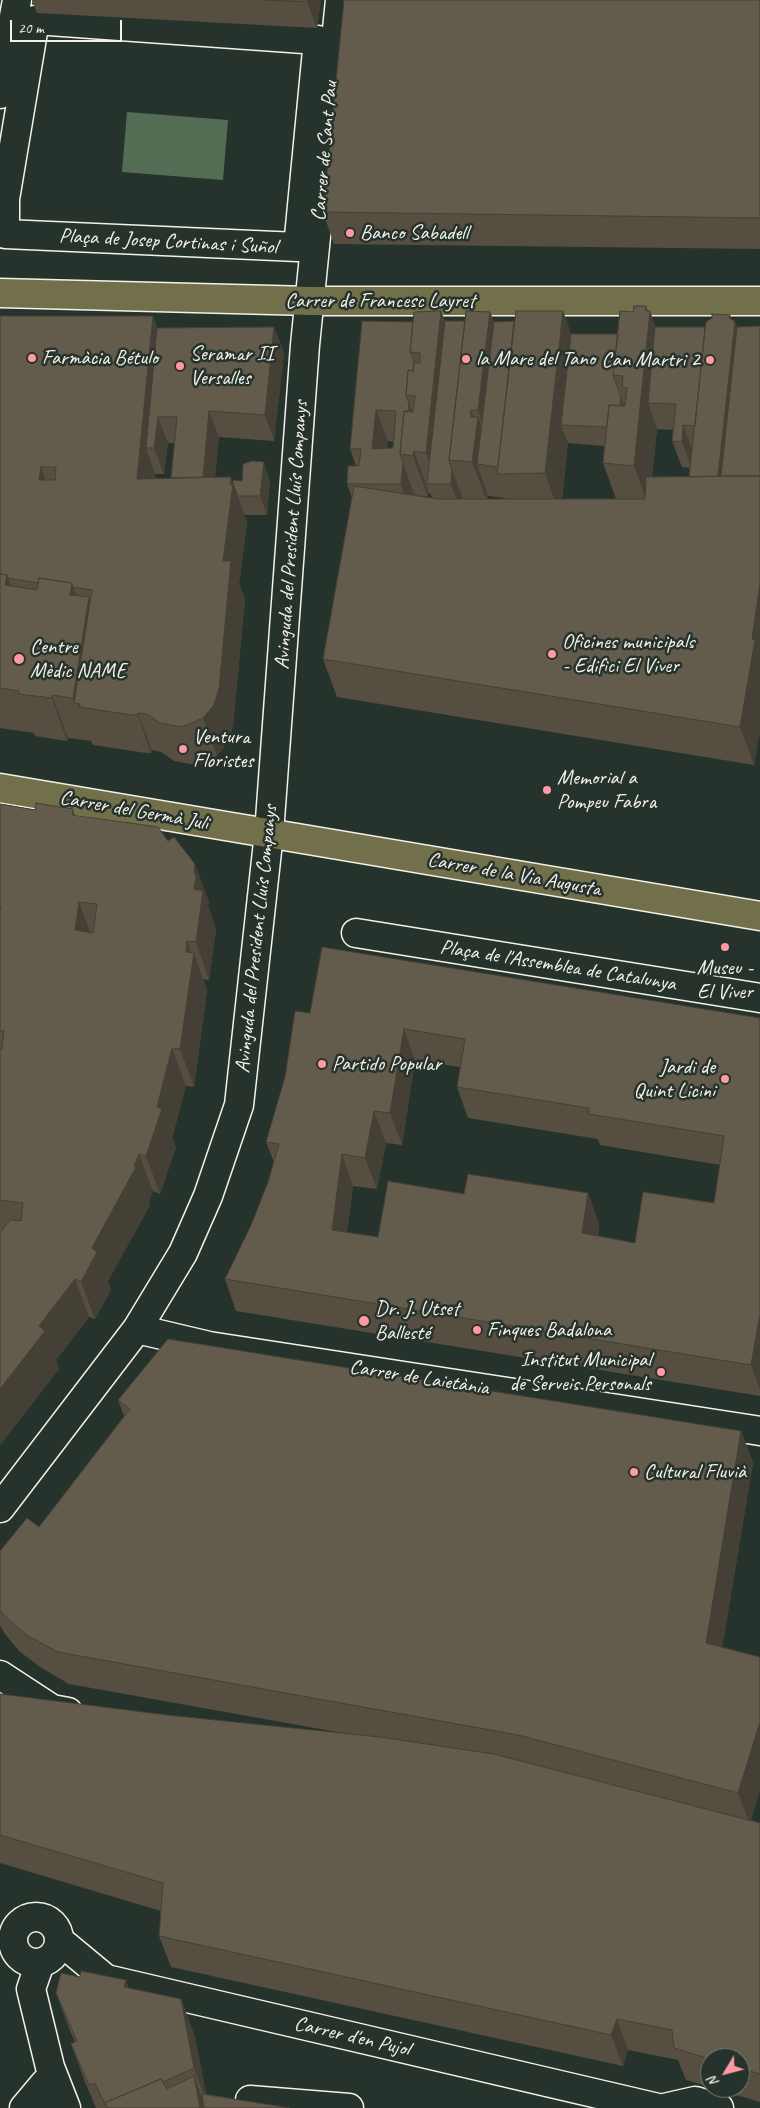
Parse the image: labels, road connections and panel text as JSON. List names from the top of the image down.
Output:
{
  "streets": {
    "main road": ["Carrer de Francesc Layret", "Carrer del Germà Juli", "Carrer de la Via Augusta"],
    "street": [
      "Carrer de Sant Pau",
      "Plaça de Josep Cortinas i Suñol",
      "Avinguda del President Lluís Companys",
      "Plaça de l'Assemblea de Catalunya",
      "Carrer de Laietània",
      "Carrer d'en Pujol"
    ]
  },
  "crossings": [
    ["Carrer de Sant Pau", "Plaça de Josep Cortinas i Suñol"],
    ["Carrer de Sant Pau", "Carrer de Francesc Layret"],
    ["Carrer de Sant Pau", "Avinguda del President Lluís Companys"],
    ["Carrer de Francesc Layret", "Avinguda del President Lluís Companys"],
    ["Avinguda del President Lluís Companys", "Carrer del Germà Juli"],
    ["Avinguda del President Lluís Companys", "Carrer de la Via Augusta"],
    ["Avinguda del President Lluís Companys", "Carrer de Laietània"],
    ["Carrer del Germà Juli", "Carrer de la Via Augusta"]
  ],
  "places": [
    "Banco Sabadell",
    "Farmàcia Bétulo",
    "la Mare del Tano",
    "Can Martri 2",
    "Seramar II Versalles",
    "Oficines municipals - Edifici El Viver",
    "Centre Mèdic NAME",
    "Ventura Floristes",
    "Memorial a Pompeu Fabra",
    "Museu - El Viver",
    "Partido Popular",
    "Jardi de Quint Licini",
    "Dr. J. Utset Ballesté",
    "Finques Badalona",
    "Institut Municipal de Serveis Personals",
    "Cultural Fluvià"
  ],
  "scale_bar": "20 m",
  "north": "bottom left"
}
